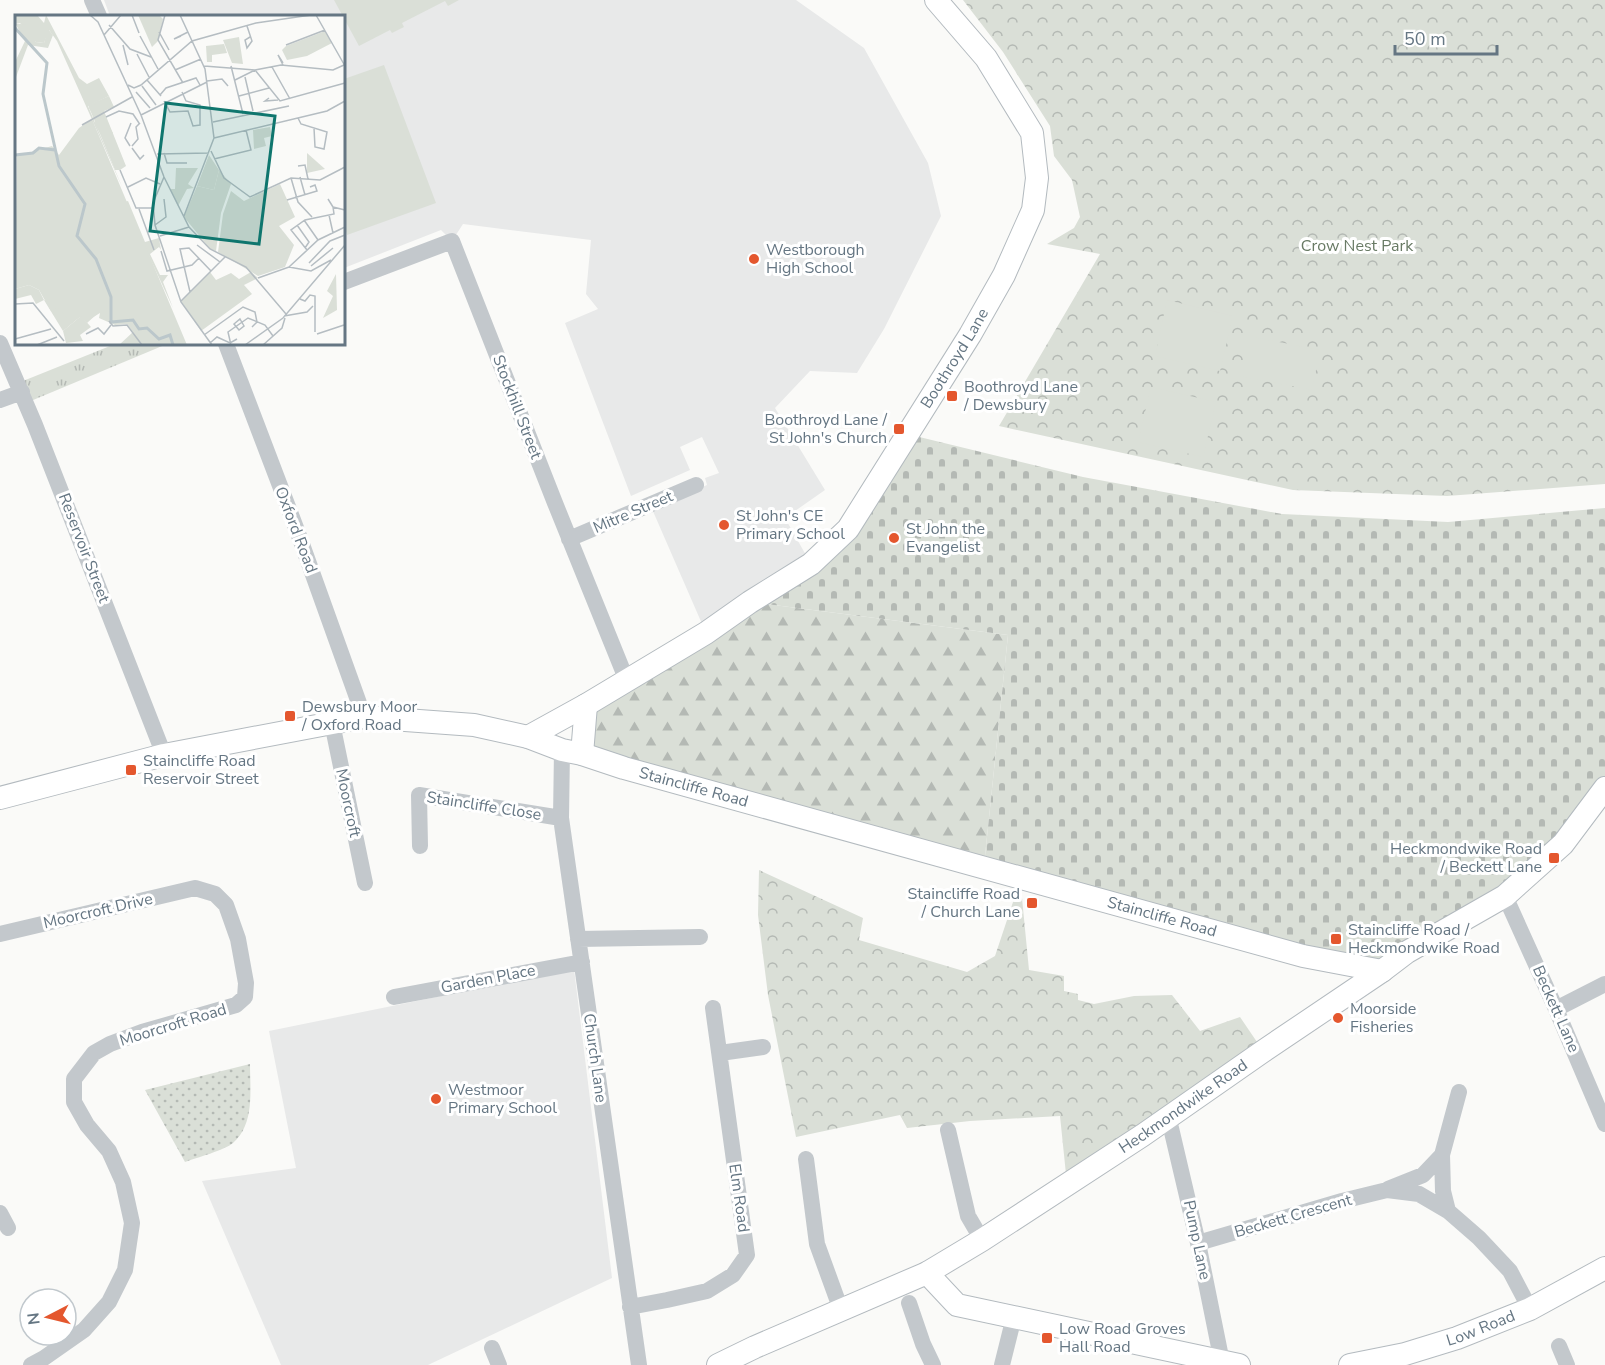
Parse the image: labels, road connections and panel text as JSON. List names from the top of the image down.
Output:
{
  "streets": {
    "street": [
      "Boothroyd Lane",
      "Stockhill Street",
      "Mitre Street",
      "Oxford Road",
      "Reservoir Street",
      "Staincliffe Road",
      "Moorcroft",
      "Staincliffe Close",
      "Moorcroft Drive",
      "Garden Place",
      "Beckett Lane",
      "Moorcroft Road",
      "Church Lane",
      "Heckmondwike Road",
      "Elm Road",
      "Beckett Crescent",
      "Pump Lane",
      "Low Road"
    ]
  },
  "crossings": [
    ["Boothroyd Lane", "Stockhill Street"],
    ["Boothroyd Lane", "Staincliffe Road"],
    ["Stockhill Street", "Mitre Street"],
    ["Oxford Road", "Staincliffe Road"],
    ["Reservoir Street", "Staincliffe Road"],
    ["Staincliffe Road", "Moorcroft"],
    ["Staincliffe Road", "Church Lane"],
    ["Staincliffe Road", "Heckmondwike Road"],
    ["Staincliffe Close", "Church Lane"],
    ["Moorcroft Drive", "Moorcroft Road"],
    ["Garden Place", "Church Lane"],
    ["Beckett Lane", "Heckmondwike Road"],
    ["Church Lane", "Elm Road"],
    ["Heckmondwike Road", "Pump Lane"],
    ["Beckett Crescent", "Pump Lane"],
    ["Beckett Crescent", "Low Road"]
  ],
  "parks": ["Crow Nest Park"],
  "places": {
    "other": [
      "Westborough High School",
      "St John's CE Primary School",
      "St John the Evangelist",
      "Moorside Fisheries",
      "Westmoor Primary School"
    ],
    "transit": [
      "Boothroyd Lane / Dewsbury",
      "Boothroyd Lane / St John's Church",
      "Dewsbury Moor / Oxford Road",
      "Staincliffe Road Reservoir Street",
      "Heckmondwike Road / Beckett Lane",
      "Staincliffe Road / Church Lane",
      "Staincliffe Road / Heckmondwike Road",
      "Low Road Groves Hall Road"
    ]
  },
  "scale_bar": "50 m",
  "north": "left"
}
